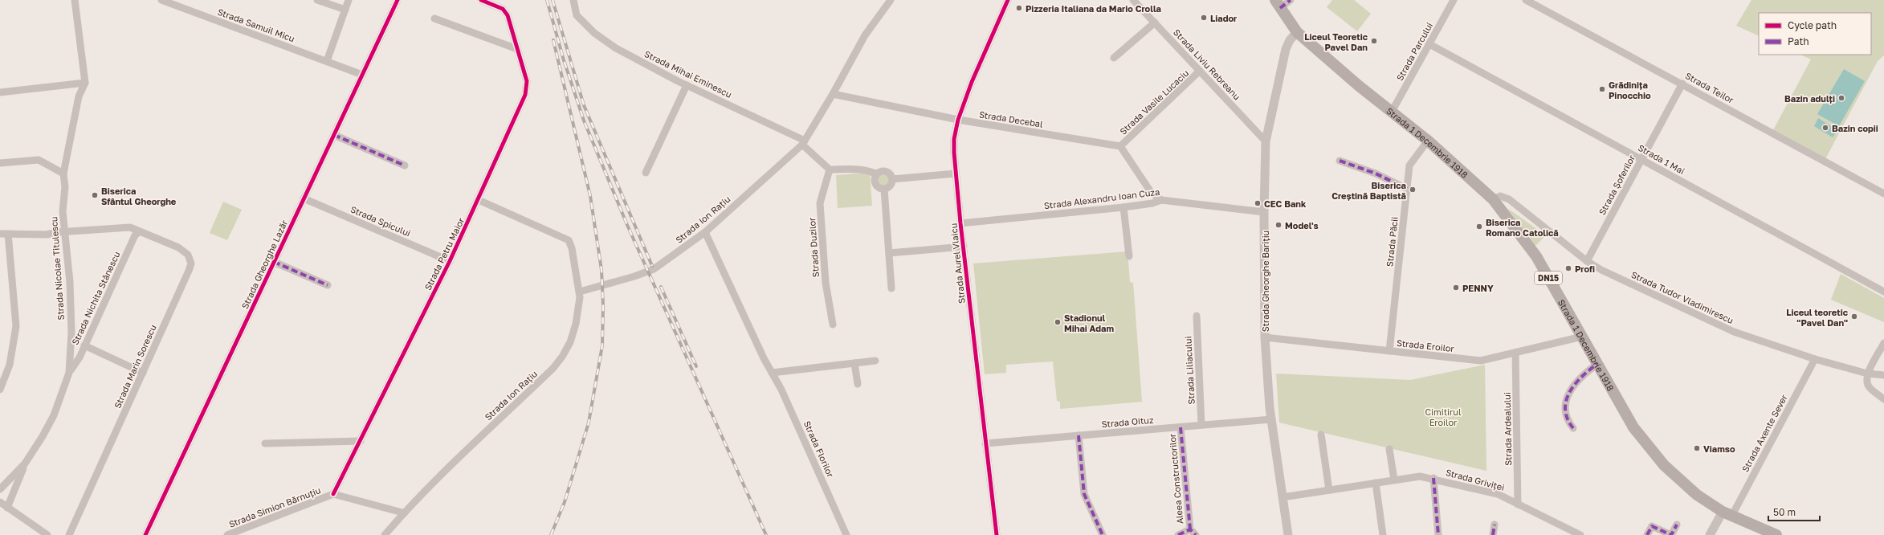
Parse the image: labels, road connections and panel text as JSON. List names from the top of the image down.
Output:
{
  "streets": {
    "main road": ["Strada 1 Decembrie 1918", "DN15"],
    "street": [
      "Strada Samuil Micu",
      "Strada Parcului",
      "Strada Liviu Rebreanu",
      "Strada Mihai Eminescu",
      "Strada Teilor",
      "Strada Vasile Lucaciu",
      "Strada Decebal",
      "Strada 1 Mai",
      "Strada Șoferilor",
      "Strada Alexandru Ioan Cuza",
      "Strada Ion Rațiu",
      "Strada Spicului",
      "Strada Păcii",
      "Strada Duzilor",
      "Strada Petru Maior",
      "Strada Aurel Vlaicu",
      "Strada Gheorghe Lazăr",
      "Strada Nicolae Titulescu",
      "Strada Gheorghe Barițiu",
      "Strada Tudor Vladimirescu",
      "Strada Nichita Stănescu",
      "Strada Eroilor",
      "Strada Marin Sorescu",
      "Strada Liliacului",
      "Strada Oituz",
      "Strada Ardealului",
      "Strada Axente Sever",
      "Strada Florilor",
      "Aleea Constructorilor",
      "Strada Griviței",
      "Strada Simion Bărnuțiu"
    ]
  },
  "crossings": [
    ["Strada Samuil Micu", "Strada Gheorghe Lazăr"],
    ["Strada Parcului", "Strada 1 Decembrie 1918"],
    ["Strada Parcului", "Strada 1 Mai"],
    ["Strada Liviu Rebreanu", "Strada Vasile Lucaciu"],
    ["Strada Liviu Rebreanu", "Strada Gheorghe Barițiu"],
    ["Strada Mihai Eminescu", "Strada Ion Rațiu"],
    ["Strada Mihai Eminescu", "Strada Duzilor"],
    ["Strada Teilor", "Strada Șoferilor"],
    ["Strada Vasile Lucaciu", "Strada Decebal"],
    ["Strada Decebal", "Strada Ion Rațiu"],
    ["Strada Decebal", "Strada Aurel Vlaicu"],
    ["Strada 1 Decembrie 1918", "Strada Păcii"],
    ["Strada 1 Decembrie 1918", "Strada Gheorghe Barițiu"],
    ["Strada 1 Decembrie 1918", "Strada Tudor Vladimirescu"],
    ["Strada 1 Decembrie 1918", "Strada Eroilor"],
    ["Strada 1 Decembrie 1918", "Strada Axente Sever"],
    ["Strada 1 Mai", "Strada Șoferilor"],
    ["Strada Șoferilor", "Strada Tudor Vladimirescu"],
    ["Strada Alexandru Ioan Cuza", "Strada Aurel Vlaicu"],
    ["Strada Alexandru Ioan Cuza", "Strada Gheorghe Barițiu"],
    ["Strada Ion Rațiu", "Strada Florilor"],
    ["Strada Ion Rațiu", "Strada Simion Bărnuțiu"],
    ["Strada Spicului", "Strada Petru Maior"],
    ["Strada Spicului", "Strada Gheorghe Lazăr"],
    ["Strada Păcii", "Strada Eroilor"],
    ["Strada Petru Maior", "Strada Simion Bărnuțiu"],
    ["Strada Aurel Vlaicu", "Strada Oituz"],
    ["Strada Nicolae Titulescu", "Strada Nichita Stănescu"],
    ["Strada Nicolae Titulescu", "Strada Marin Sorescu"],
    ["Strada Gheorghe Barițiu", "Strada Eroilor"],
    ["Strada Gheorghe Barițiu", "Strada Oituz"],
    ["Strada Gheorghe Barițiu", "Strada Griviței"],
    ["Strada Tudor Vladimirescu", "Strada Axente Sever"],
    ["Strada Nichita Stănescu", "Strada Marin Sorescu"],
    ["Strada Eroilor", "Strada Ardealului"],
    ["Strada Liliacului", "Strada Oituz"],
    ["Strada Oituz", "Aleea Constructorilor"],
    ["Strada Ardealului", "Strada Griviței"]
  ],
  "parks": ["Cimitirul Eroilor"],
  "places": [
    "Pizzeria Italiana da Mario Crolla",
    "Liador",
    "Liceul Teoretic Pavel Dan",
    "Grădinița Pinocchio",
    "Bazin adulți",
    "Bazin copii",
    "Biserica Creștină Baptistă",
    "Biserica Sfântul Gheorghe",
    "CEC Bank",
    "Model's",
    "Biserica Romano Catolică",
    "Profi",
    "PENNY",
    "Liceul teoretic \"Pavel Dan\"",
    "Stadionul Mihai Adam",
    "Viamso"
  ],
  "legend": ["Cycle path", "Path"],
  "scale_bar": "50 m"
}
